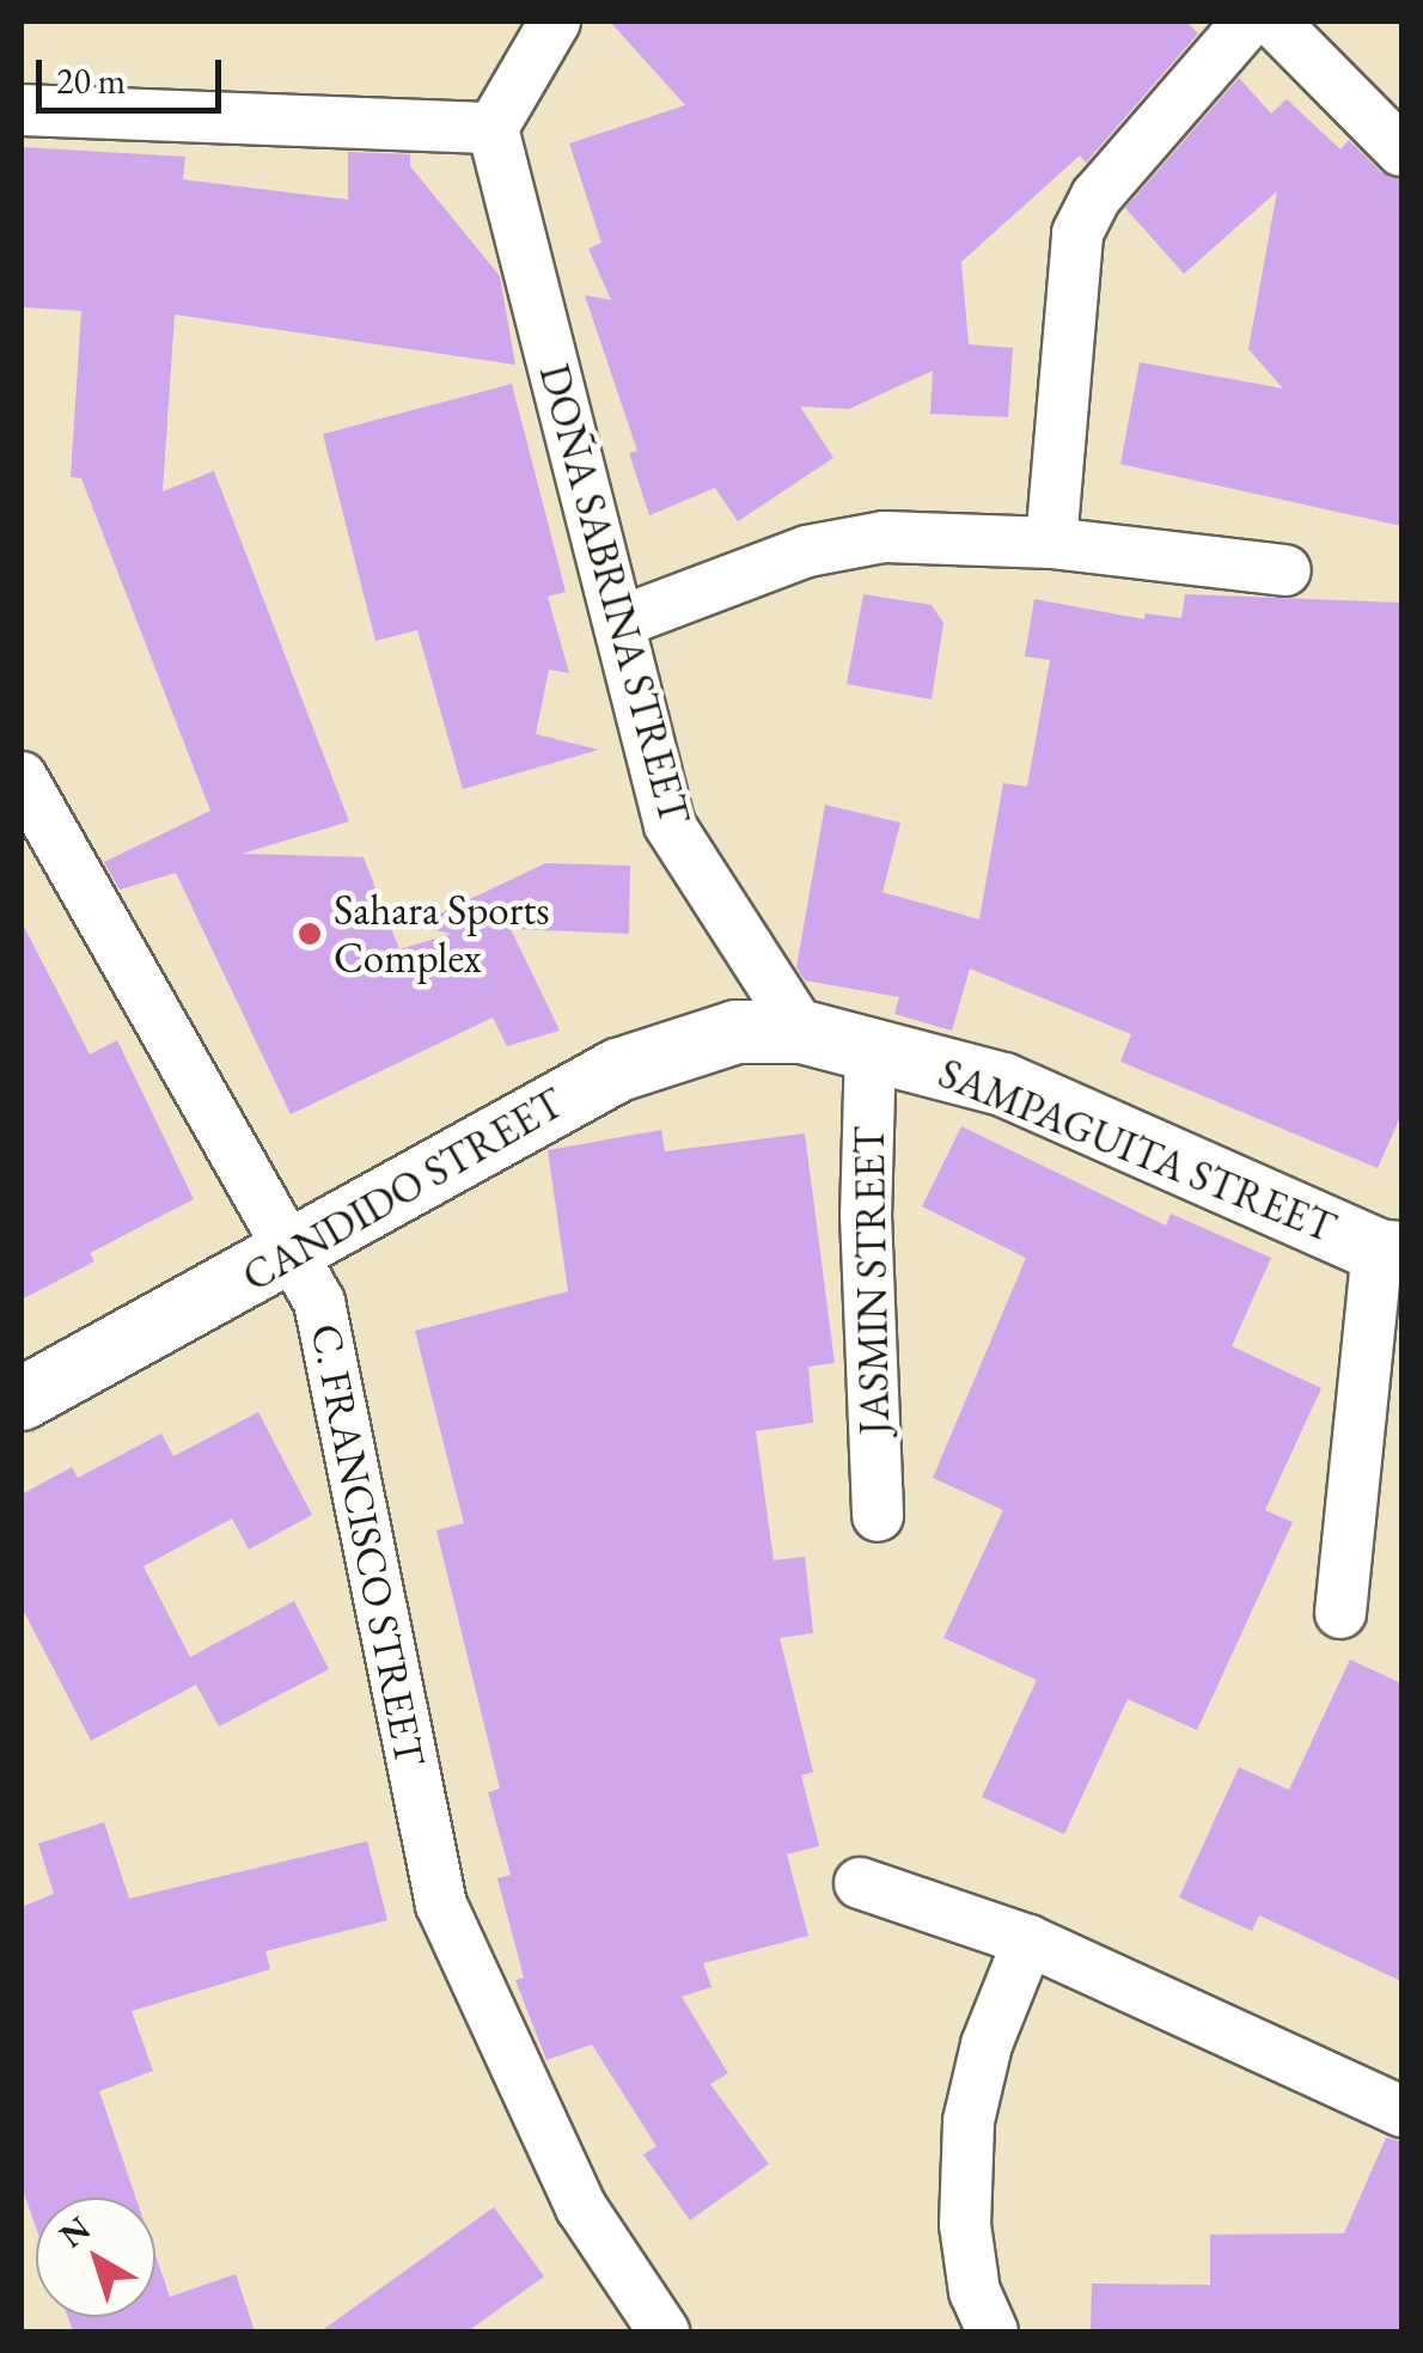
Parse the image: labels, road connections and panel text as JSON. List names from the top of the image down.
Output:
{
  "streets": {
    "street": [
      "DOÑA SABRINA STREET",
      "SAMPAGUITA STREET",
      "CANDIDO STREET",
      "JASMIN STREET",
      "C. FRANCISCO STREET"
    ]
  },
  "crossings": [
    ["DOÑA SABRINA STREET", "SAMPAGUITA STREET"],
    ["DOÑA SABRINA STREET", "CANDIDO STREET"],
    ["SAMPAGUITA STREET", "CANDIDO STREET"],
    ["SAMPAGUITA STREET", "JASMIN STREET"],
    ["CANDIDO STREET", "C. FRANCISCO STREET"]
  ],
  "places": ["Sahara Sports Complex"],
  "scale_bar": "20 m",
  "north": "top left"
}
